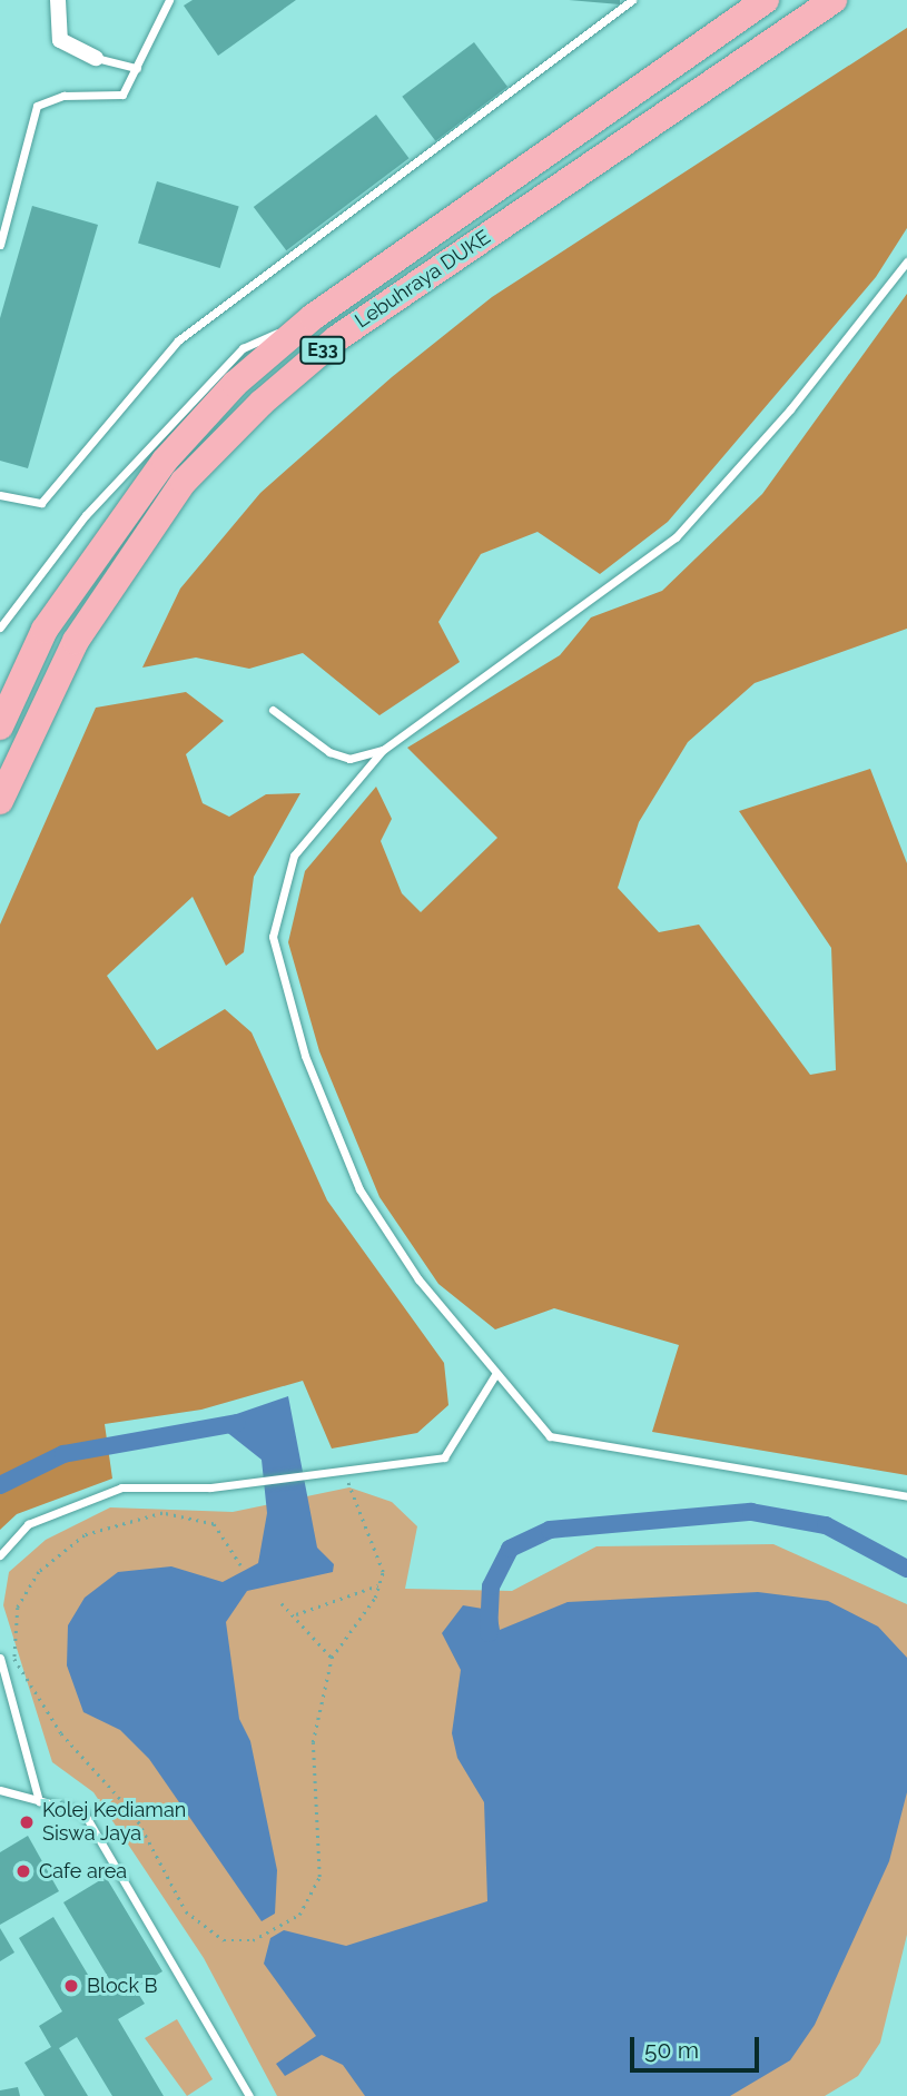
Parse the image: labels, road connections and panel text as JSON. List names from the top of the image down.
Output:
{
  "streets": {
    "highway": ["Lebuhraya DUKE", "E33"]
  },
  "places": ["Kolej Kediaman Siswa Jaya", "Cafe area", "Block B"],
  "scale_bar": "50 m"
}
